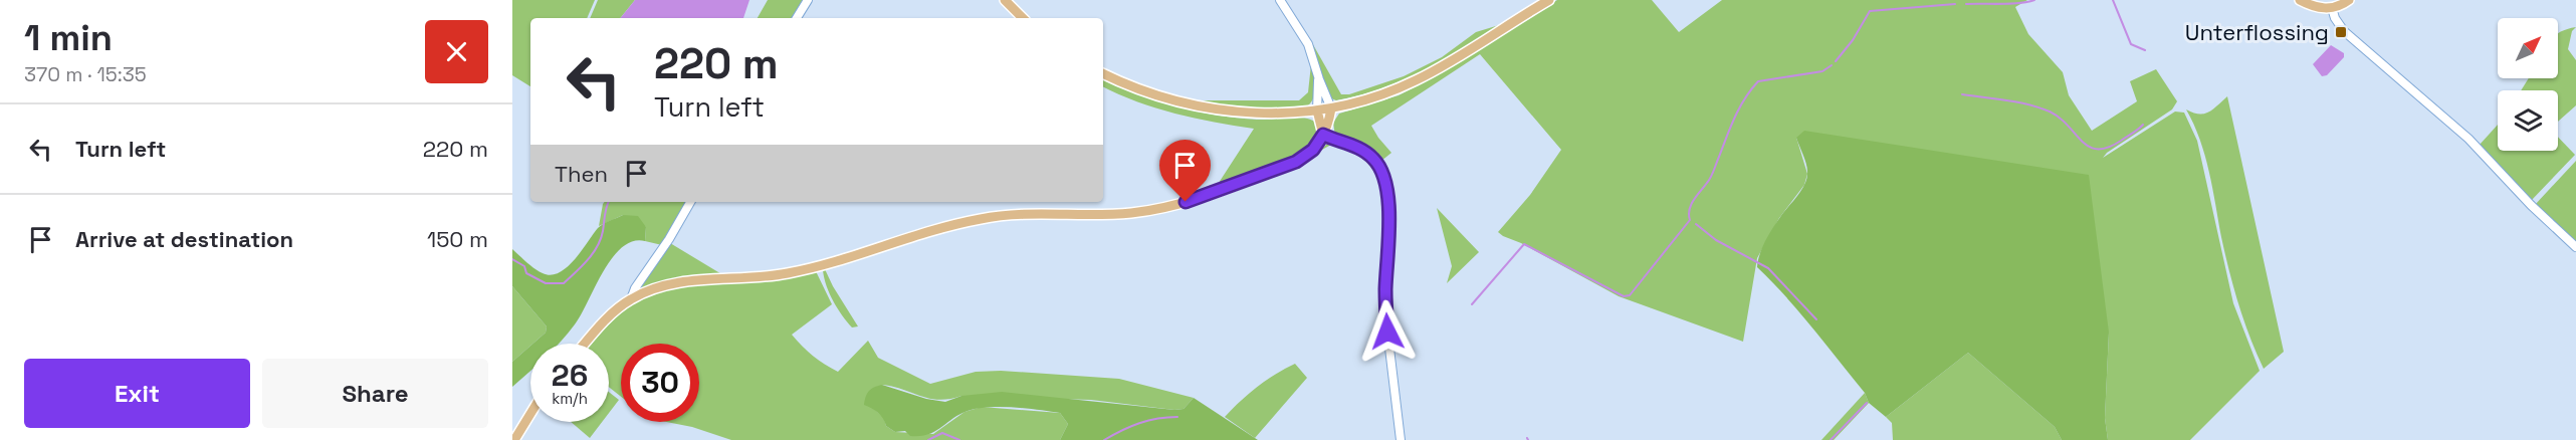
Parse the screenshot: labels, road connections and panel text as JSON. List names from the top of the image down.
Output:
{
  "places": {
    "transit": ["Unterflossing"]
  },
  "north": "top right",
  "page": {
    "heading": ["1 min", "370 m · 15:35"],
    "turn": ["220 m", "Turn left"],
    "list": [
      {
        "name": "Turn left",
        "value": "220 m"
      },
      {
        "name": "Arrive at destination",
        "value": "150 m"
      }
    ],
    "then": "Then",
    "speed": "26 km/h",
    "limit": "30",
    "buttons": ["Exit", "Share"]
  }
}
